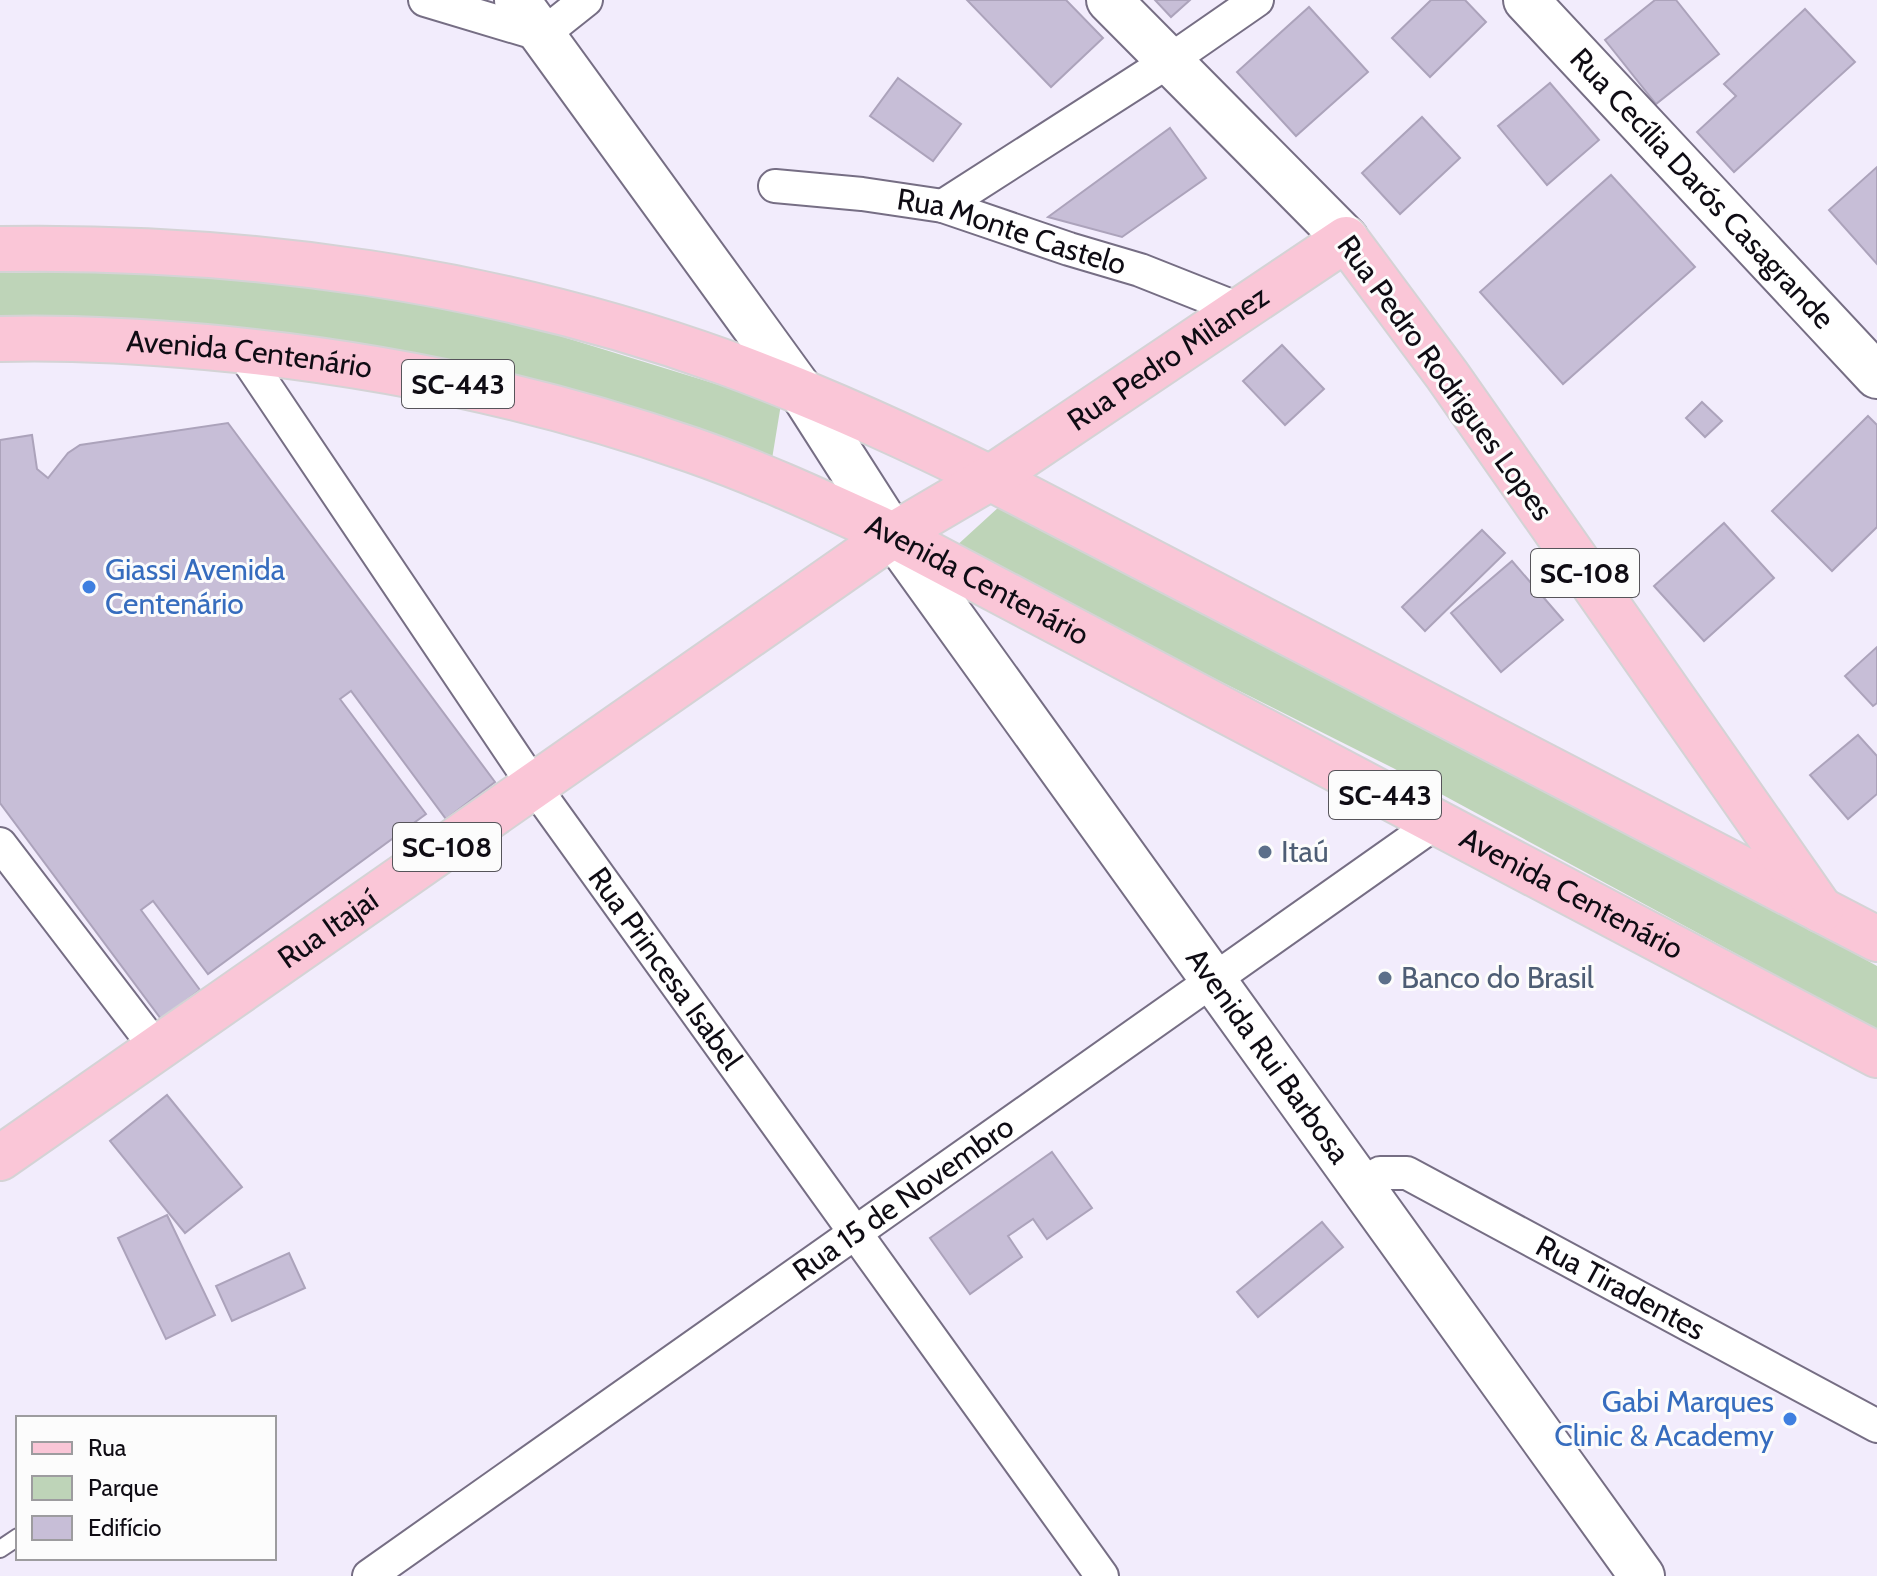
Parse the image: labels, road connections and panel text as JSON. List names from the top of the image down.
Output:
{
  "streets": {
    "main road": [
      "Rua Cecília Darós Casagrande",
      "Avenida Centenário",
      "Rua Pedro Milanez",
      "Rua Pedro Rodrigues Lopes",
      "SC-443",
      "SC-108",
      "Rua Itajaí",
      "Avenida Rui Barbosa"
    ],
    "street": [
      "Rua Monte Castelo",
      "Rua Princesa Isabel",
      "Rua 15 de Novembro",
      "Rua Tiradentes"
    ]
  },
  "crossings": [
    ["Rua Monte Castelo", "Rua Pedro Milanez"],
    ["Avenida Centenário", "Rua Pedro Milanez"],
    ["Avenida Centenário", "Rua Itajaí"],
    ["Avenida Centenário", "Rua Princesa Isabel"],
    ["Avenida Centenário", "Avenida Rui Barbosa"],
    ["Avenida Centenário", "Rua 15 de Novembro"],
    ["Rua Pedro Milanez", "Rua Pedro Rodrigues Lopes"],
    ["Rua Pedro Milanez", "Rua Itajaí"],
    ["Rua Pedro Milanez", "Avenida Rui Barbosa"],
    ["Rua Itajaí", "Rua Princesa Isabel"],
    ["Rua Itajaí", "Avenida Rui Barbosa"],
    ["Rua Princesa Isabel", "Rua 15 de Novembro"],
    ["Avenida Rui Barbosa", "Rua 15 de Novembro"],
    ["Avenida Rui Barbosa", "Rua Tiradentes"]
  ],
  "places": [
    "Giassi Avenida Centenário",
    "Itaú",
    "Banco do Brasil",
    "Gabi Marques Clinic & Academy"
  ],
  "legend": ["Rua", "Parque", "Edifício"]
}
